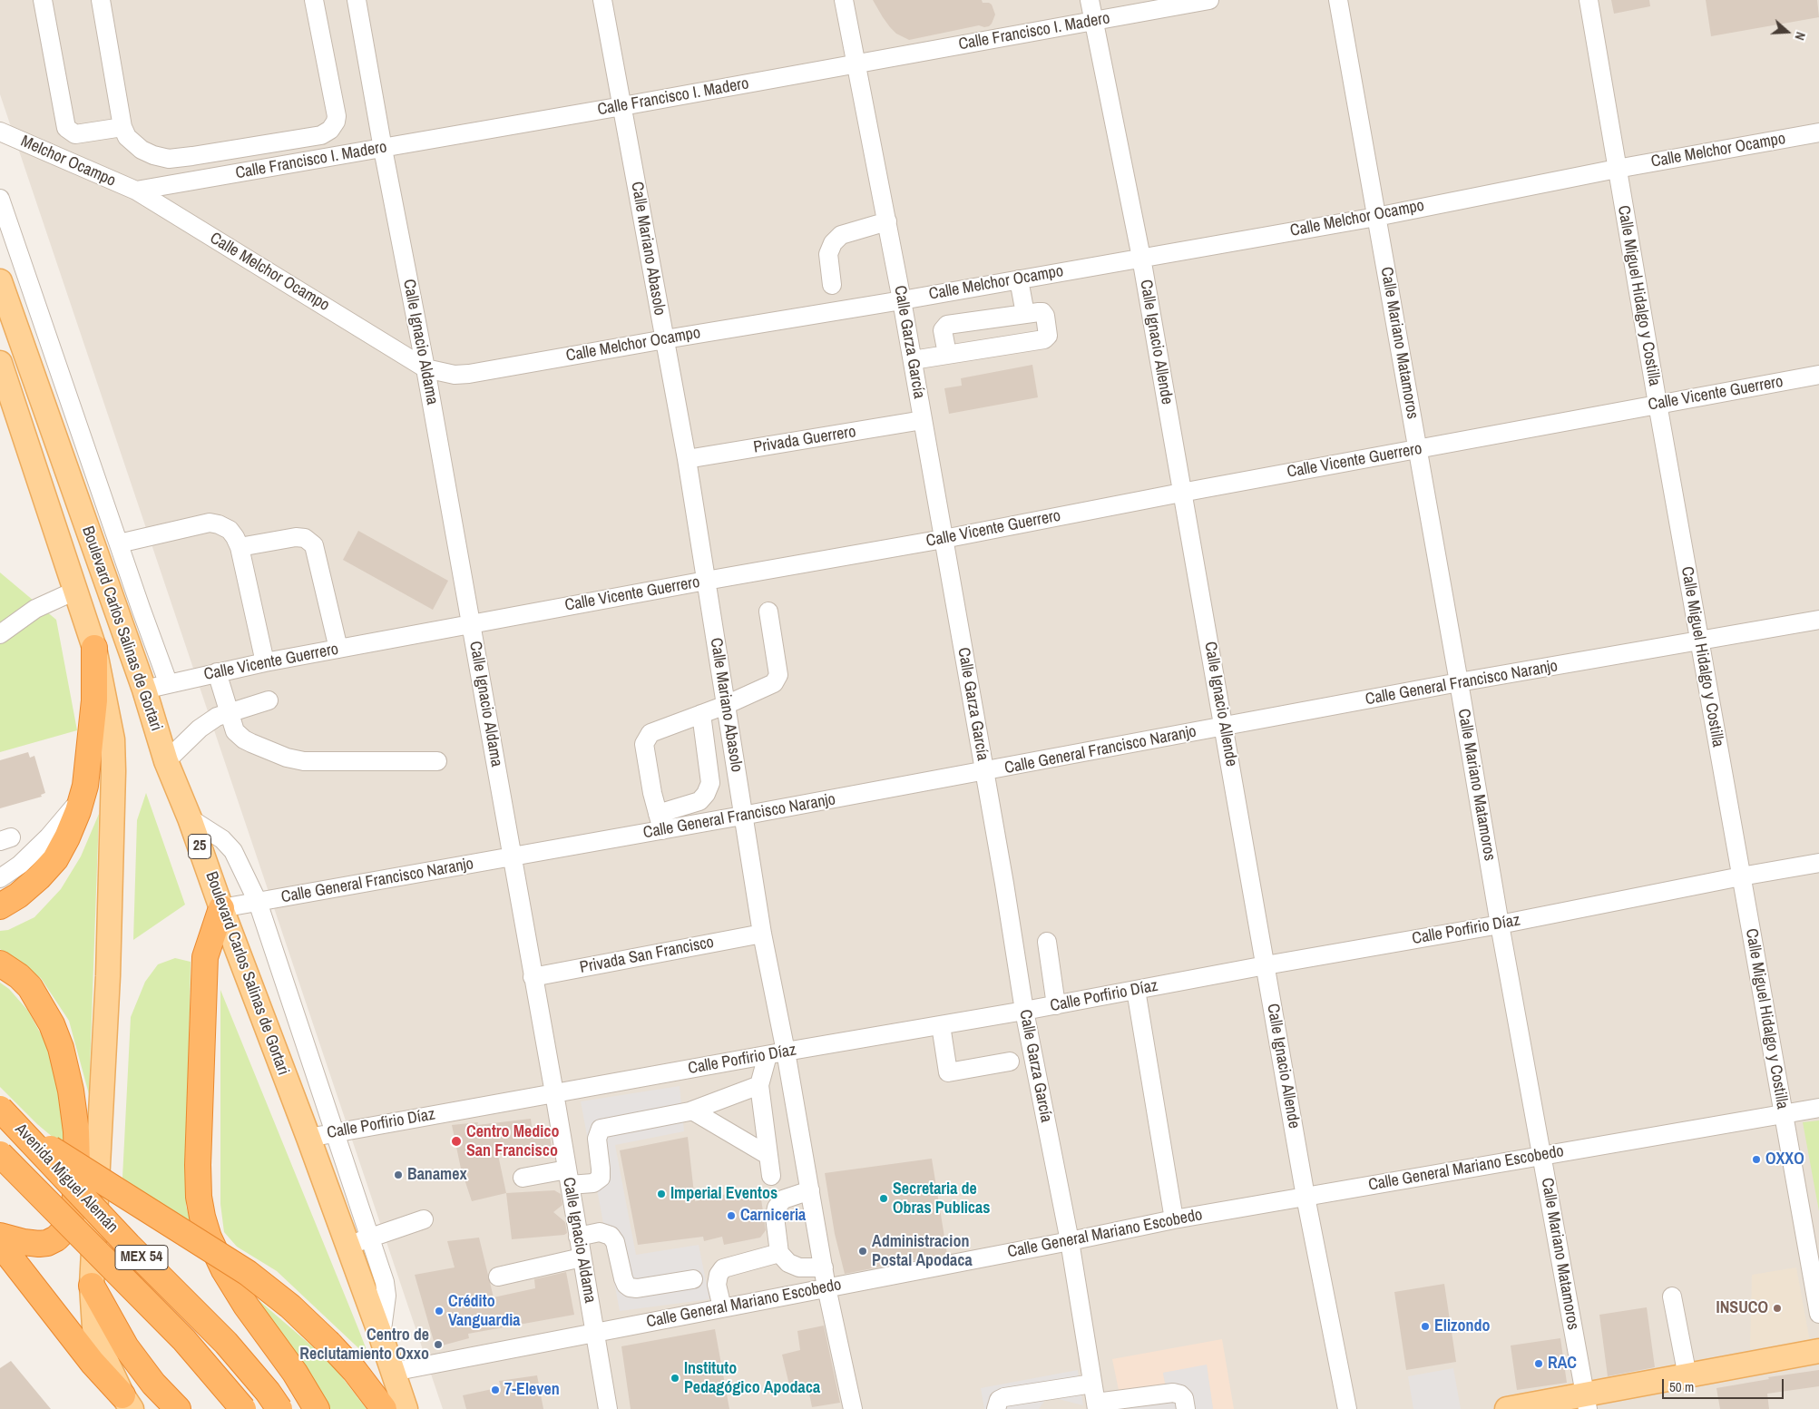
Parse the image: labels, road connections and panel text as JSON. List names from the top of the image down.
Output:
{
  "streets": {
    "highway": ["Avenida Miguel Alemán", "MEX 54"],
    "main road": ["Boulevard Carlos Salinas de Gortari", "25"],
    "street": [
      "Calle Francisco I. Madero",
      "Calle Melchor Ocampo",
      "Melchor Ocampo",
      "Calle Mariano Abasolo",
      "Calle Miguel Hidalgo y Costilla",
      "Calle Ignacio Aldama",
      "Calle Garza García",
      "Calle Ignacio Allende",
      "Calle Mariano Matamoros",
      "Calle Vicente Guerrero",
      "Privada Guerrero",
      "Calle General Francisco Naranjo",
      "Calle Porfirio Díaz",
      "Privada San Francisco",
      "Calle General Mariano Escobedo"
    ]
  },
  "crossings": [
    ["Calle Francisco I. Madero", "Calle Melchor Ocampo"],
    ["Calle Francisco I. Madero", "Melchor Ocampo"],
    ["Calle Francisco I. Madero", "Calle Mariano Abasolo"],
    ["Calle Francisco I. Madero", "Calle Ignacio Aldama"],
    ["Calle Francisco I. Madero", "Calle Garza García"],
    ["Calle Francisco I. Madero", "Calle Ignacio Allende"],
    ["Calle Melchor Ocampo", "Melchor Ocampo"],
    ["Calle Melchor Ocampo", "Calle Mariano Abasolo"],
    ["Calle Melchor Ocampo", "Calle Miguel Hidalgo y Costilla"],
    ["Calle Melchor Ocampo", "Calle Ignacio Aldama"],
    ["Calle Melchor Ocampo", "Calle Garza García"],
    ["Calle Melchor Ocampo", "Calle Ignacio Allende"],
    ["Calle Melchor Ocampo", "Calle Mariano Matamoros"],
    ["Calle Mariano Abasolo", "Calle Vicente Guerrero"],
    ["Calle Mariano Abasolo", "Privada Guerrero"],
    ["Calle Mariano Abasolo", "Calle General Francisco Naranjo"],
    ["Calle Mariano Abasolo", "Calle Porfirio Díaz"],
    ["Calle Mariano Abasolo", "Privada San Francisco"],
    ["Calle Mariano Abasolo", "Calle General Mariano Escobedo"],
    ["Calle Miguel Hidalgo y Costilla", "Calle Vicente Guerrero"],
    ["Calle Miguel Hidalgo y Costilla", "Calle General Francisco Naranjo"],
    ["Calle Miguel Hidalgo y Costilla", "Calle Porfirio Díaz"],
    ["Calle Miguel Hidalgo y Costilla", "Calle General Mariano Escobedo"],
    ["Calle Ignacio Aldama", "Calle Vicente Guerrero"],
    ["Calle Ignacio Aldama", "Calle General Francisco Naranjo"],
    ["Calle Ignacio Aldama", "Calle Porfirio Díaz"],
    ["Calle Ignacio Aldama", "Privada San Francisco"],
    ["Calle Ignacio Aldama", "Calle General Mariano Escobedo"],
    ["Calle Garza García", "Calle Vicente Guerrero"],
    ["Calle Garza García", "Privada Guerrero"],
    ["Calle Garza García", "Calle General Francisco Naranjo"],
    ["Calle Garza García", "Calle Porfirio Díaz"],
    ["Calle Garza García", "Calle General Mariano Escobedo"],
    ["Calle Ignacio Allende", "Calle Vicente Guerrero"],
    ["Calle Ignacio Allende", "Calle General Francisco Naranjo"],
    ["Calle Ignacio Allende", "Calle Porfirio Díaz"],
    ["Calle Ignacio Allende", "Calle General Mariano Escobedo"],
    ["Calle Mariano Matamoros", "Calle Vicente Guerrero"],
    ["Calle Mariano Matamoros", "Calle General Francisco Naranjo"],
    ["Calle Mariano Matamoros", "Calle Porfirio Díaz"],
    ["Calle Mariano Matamoros", "Calle General Mariano Escobedo"],
    ["Calle Vicente Guerrero", "Boulevard Carlos Salinas de Gortari"],
    ["Boulevard Carlos Salinas de Gortari", "Calle General Francisco Naranjo"],
    ["Boulevard Carlos Salinas de Gortari", "Calle Porfirio Díaz"],
    ["Boulevard Carlos Salinas de Gortari", "Calle General Mariano Escobedo"]
  ],
  "places": [
    "Centro Medico San Francisco",
    "OXXO",
    "Banamex",
    "Imperial Eventos",
    "Secretaria de Obras Publicas",
    "Carniceria",
    "Administracion Postal Apodaca",
    "INSUCO",
    "Crédito Vanguardia",
    "Elizondo",
    "Centro de Reclutamiento Oxxo",
    "RAC",
    "Instituto Pedagógico Apodaca",
    "7-Eleven"
  ],
  "scale_bar": "50 m",
  "north": "right"
}
